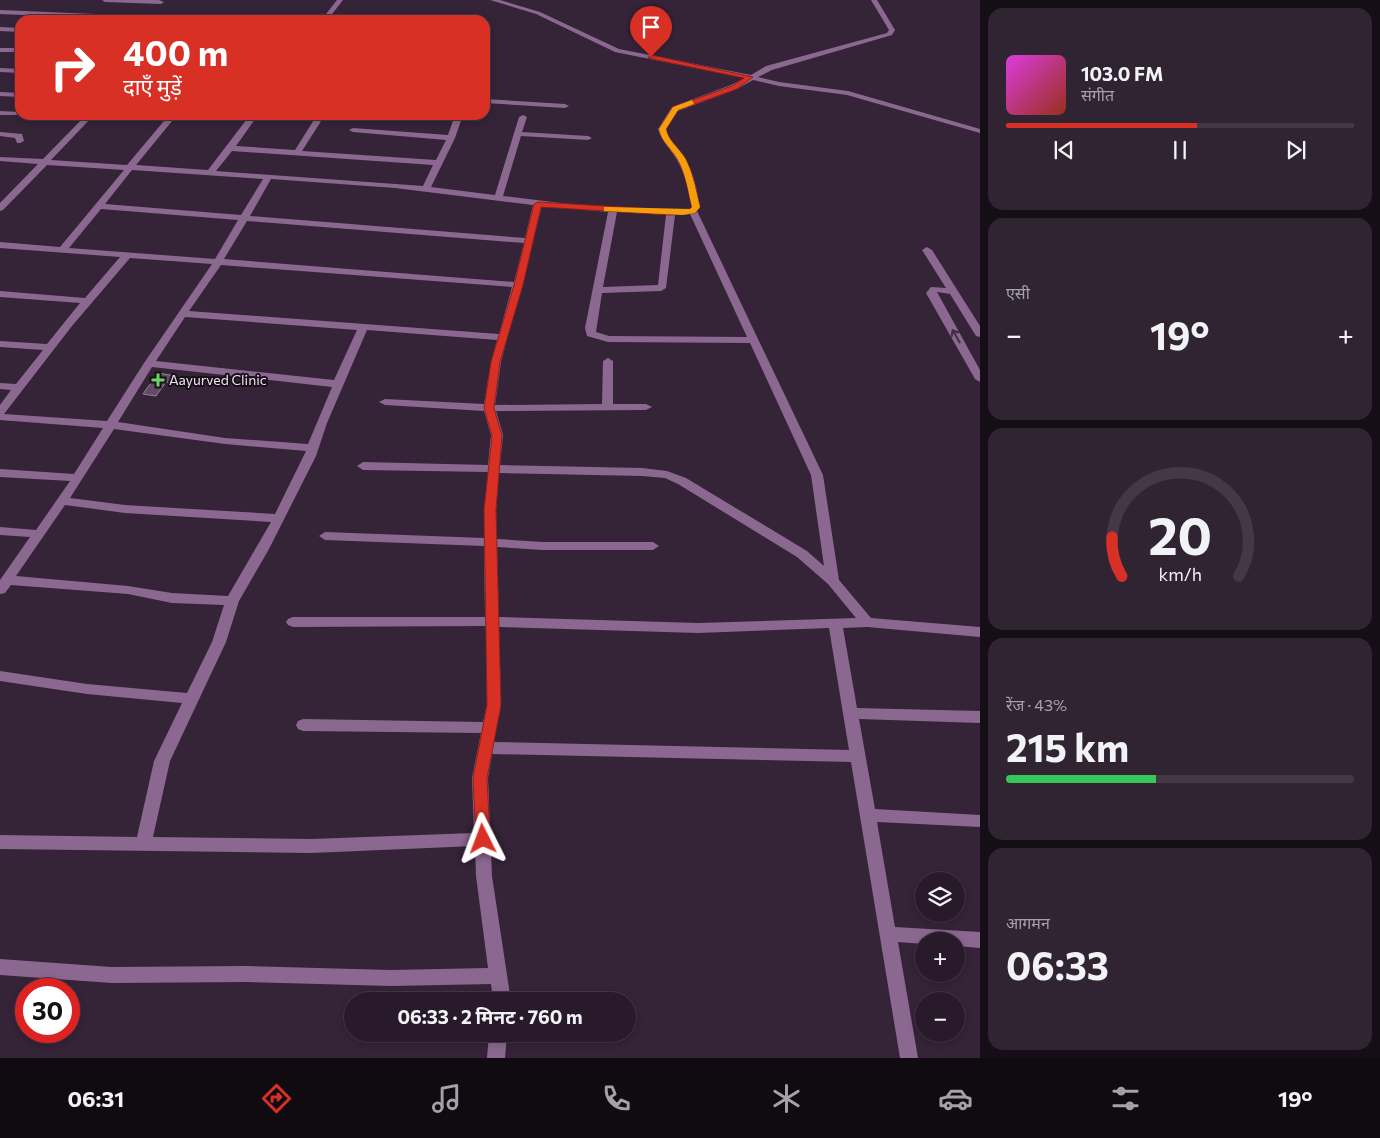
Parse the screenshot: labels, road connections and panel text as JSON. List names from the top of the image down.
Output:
{
  "places": {
    "health": ["Aayurved Clinic"]
  },
  "page": {
    "turn": ["400 m", "दाएँ मुड़ें"],
    "song": ["103.0 FM", "संगीत"],
    "tile": [
      "एसी",
      ["रेंज · 43%", "215 km"],
      ["आगमन", "06:33"]
    ],
    "heat": ["−", "19°", "+"],
    "map_buttons": ["+", "−"],
    "limit": "30",
    "trip": "06:33 · 2 मिनट · 760 m",
    "tabs": ["06:31", "19°"],
    "gauge": ["20", "km/h"]
  }
}
